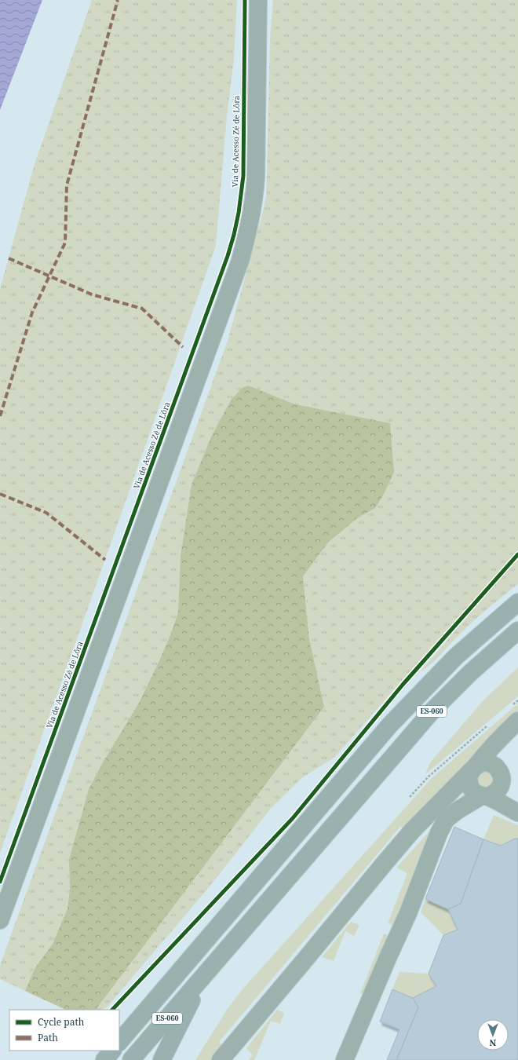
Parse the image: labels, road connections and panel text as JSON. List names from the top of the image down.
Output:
{
  "streets": {
    "main road": ["ES-060"],
    "cycle path": ["Via de Acesso Zé de Lôra"]
  },
  "legend": ["Cycle path", "Path"],
  "north": "bottom"
}
